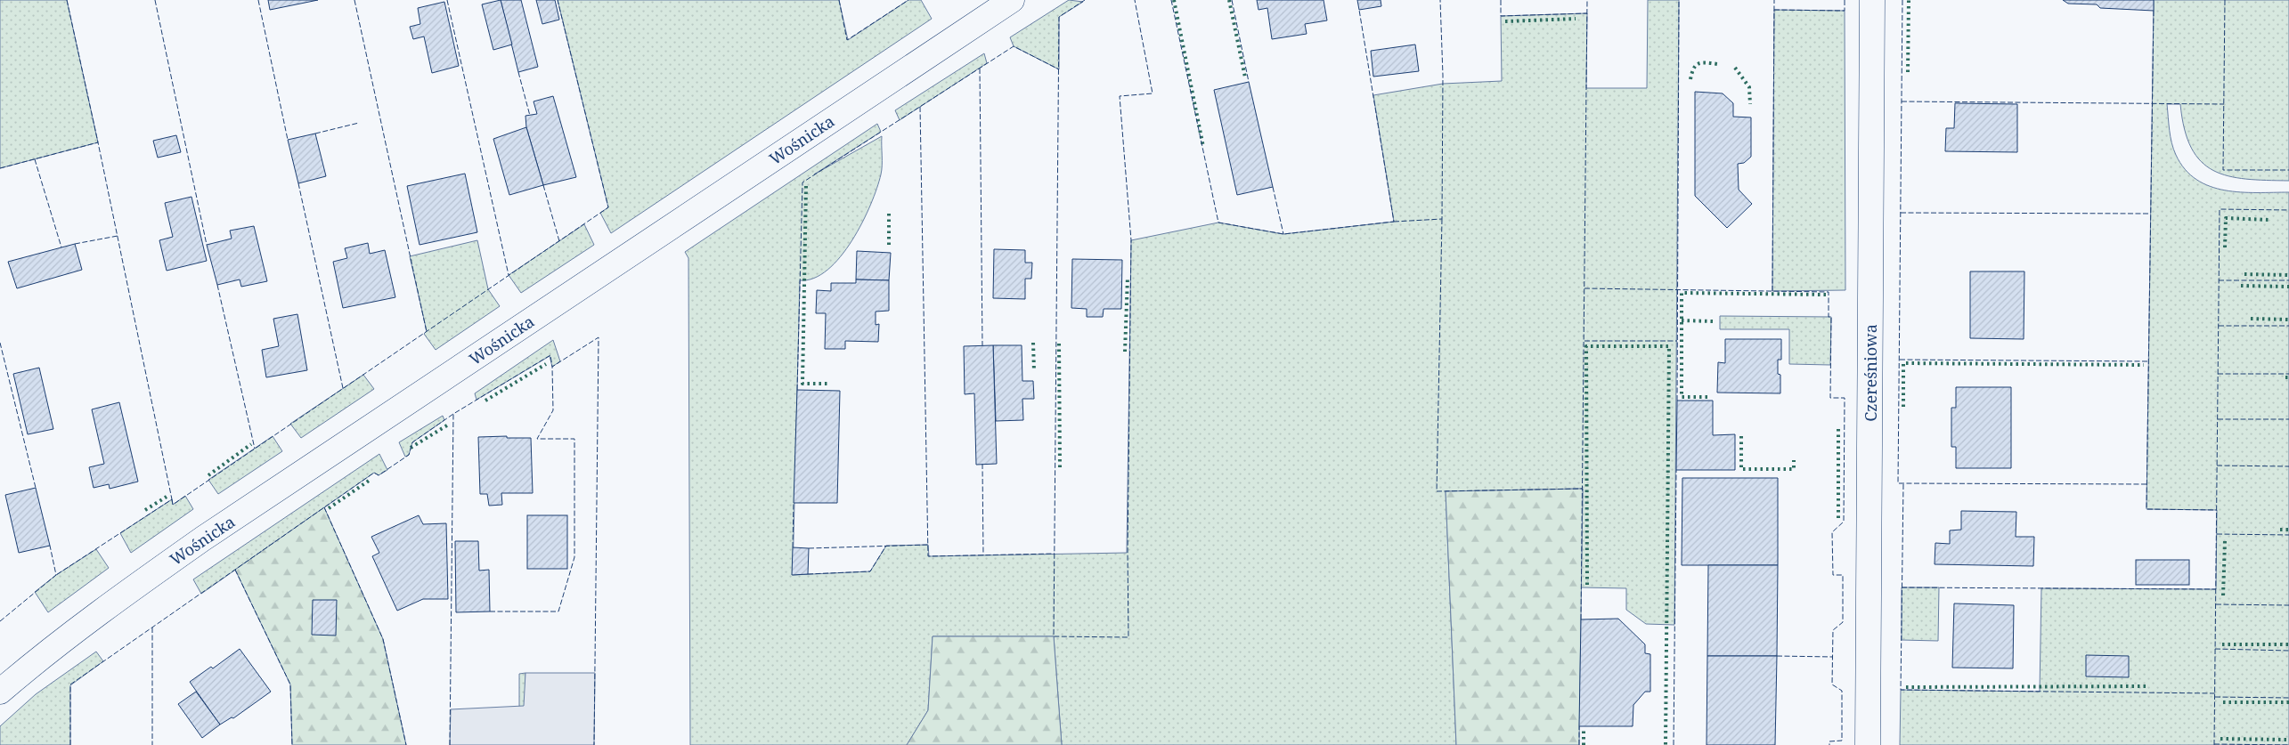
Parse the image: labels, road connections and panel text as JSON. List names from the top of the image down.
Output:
{
  "streets": {
    "street": ["Wośnicka", "Czereśniowa"]
  }
}
